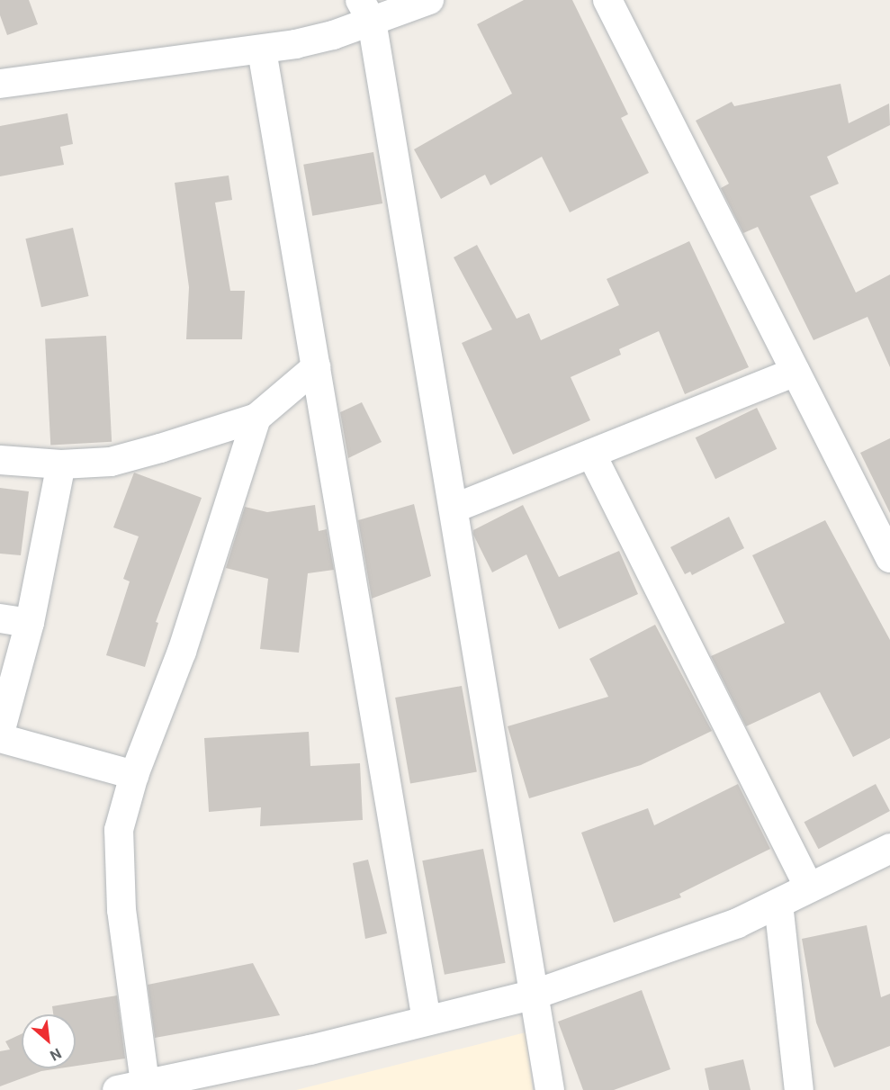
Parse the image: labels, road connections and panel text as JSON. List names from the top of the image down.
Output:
{
  "north": "bottom right"
}
